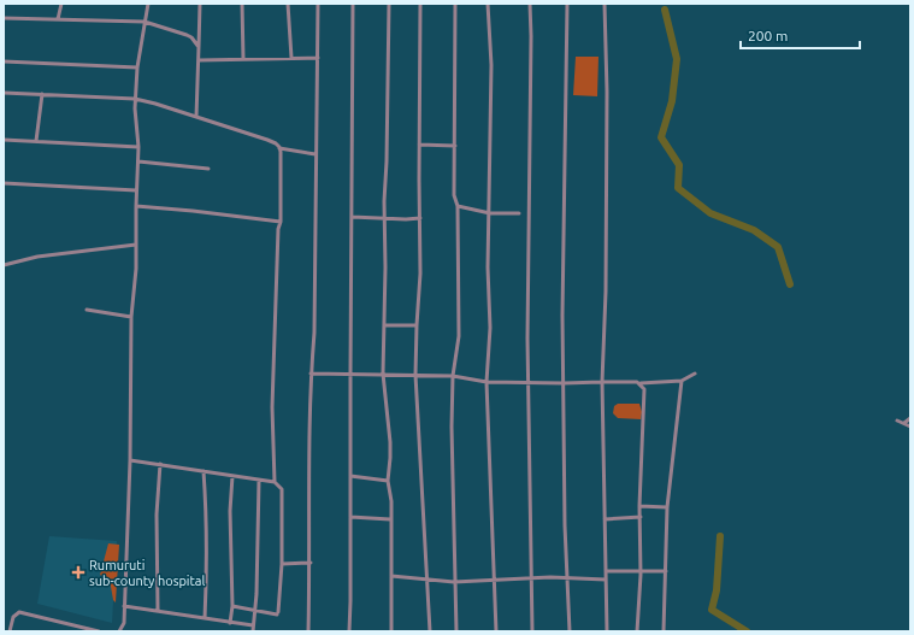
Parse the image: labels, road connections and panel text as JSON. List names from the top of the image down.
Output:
{
  "places": {
    "health": ["Rumuruti sub-county hospital"]
  },
  "scale_bar": "200 m"
}
